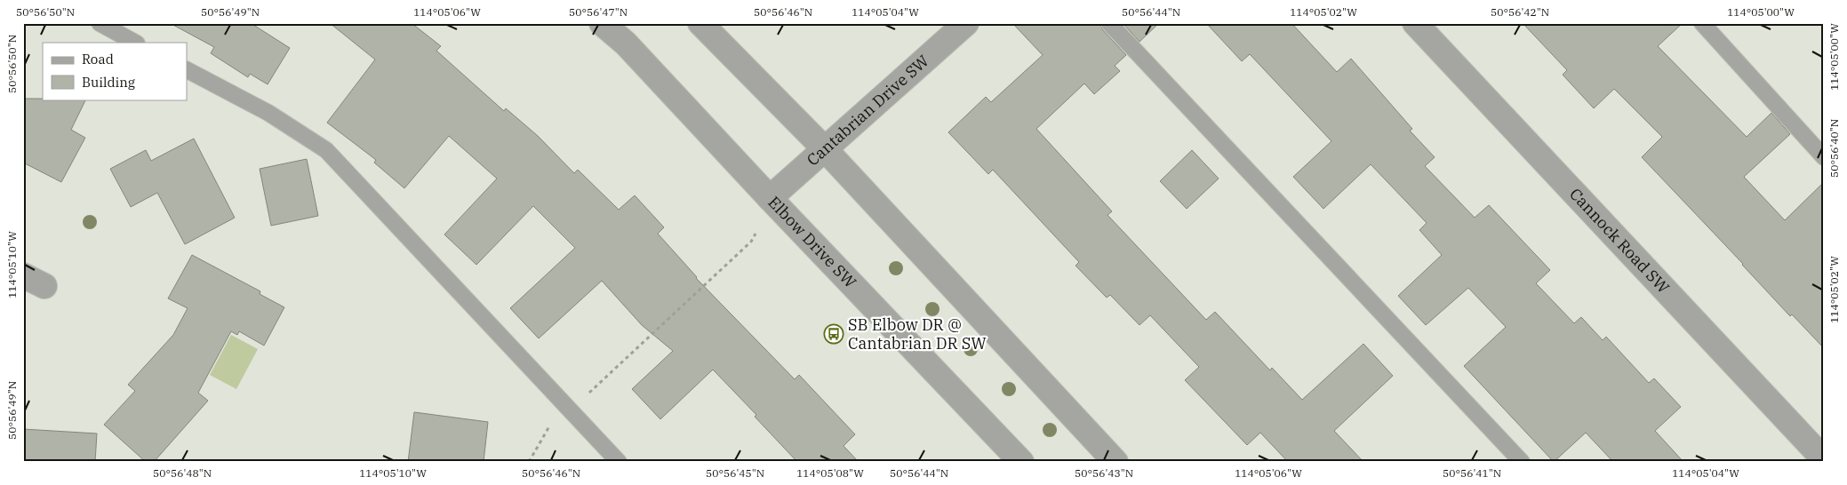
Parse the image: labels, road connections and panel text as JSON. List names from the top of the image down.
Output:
{
  "streets": {
    "street": ["Cantabrian Drive SW", "Cannock Road SW", "Elbow Drive SW"]
  },
  "crossings": [
    ["Cantabrian Drive SW", "Elbow Drive SW"]
  ],
  "places": {
    "bus stop": ["SB Elbow DR @ Cantabrian DR SW"]
  },
  "legend": ["Road", "Building"],
  "coordinates": [
    "50°56'50\"N",
    "50°56'49\"N",
    "114°05'06\"W",
    "50°56'47\"N",
    "50°56'46\"N",
    "114°05'04\"W",
    "50°56'44\"N",
    "114°05'02\"W",
    "50°56'42\"N",
    "114°05'00\"W",
    "50°56'40\"N",
    "114°05'10\"W",
    "50°56'48\"N",
    "50°56'45\"N",
    "114°05'08\"W",
    "50°56'43\"N",
    "50°56'41\"N"
  ]
}
